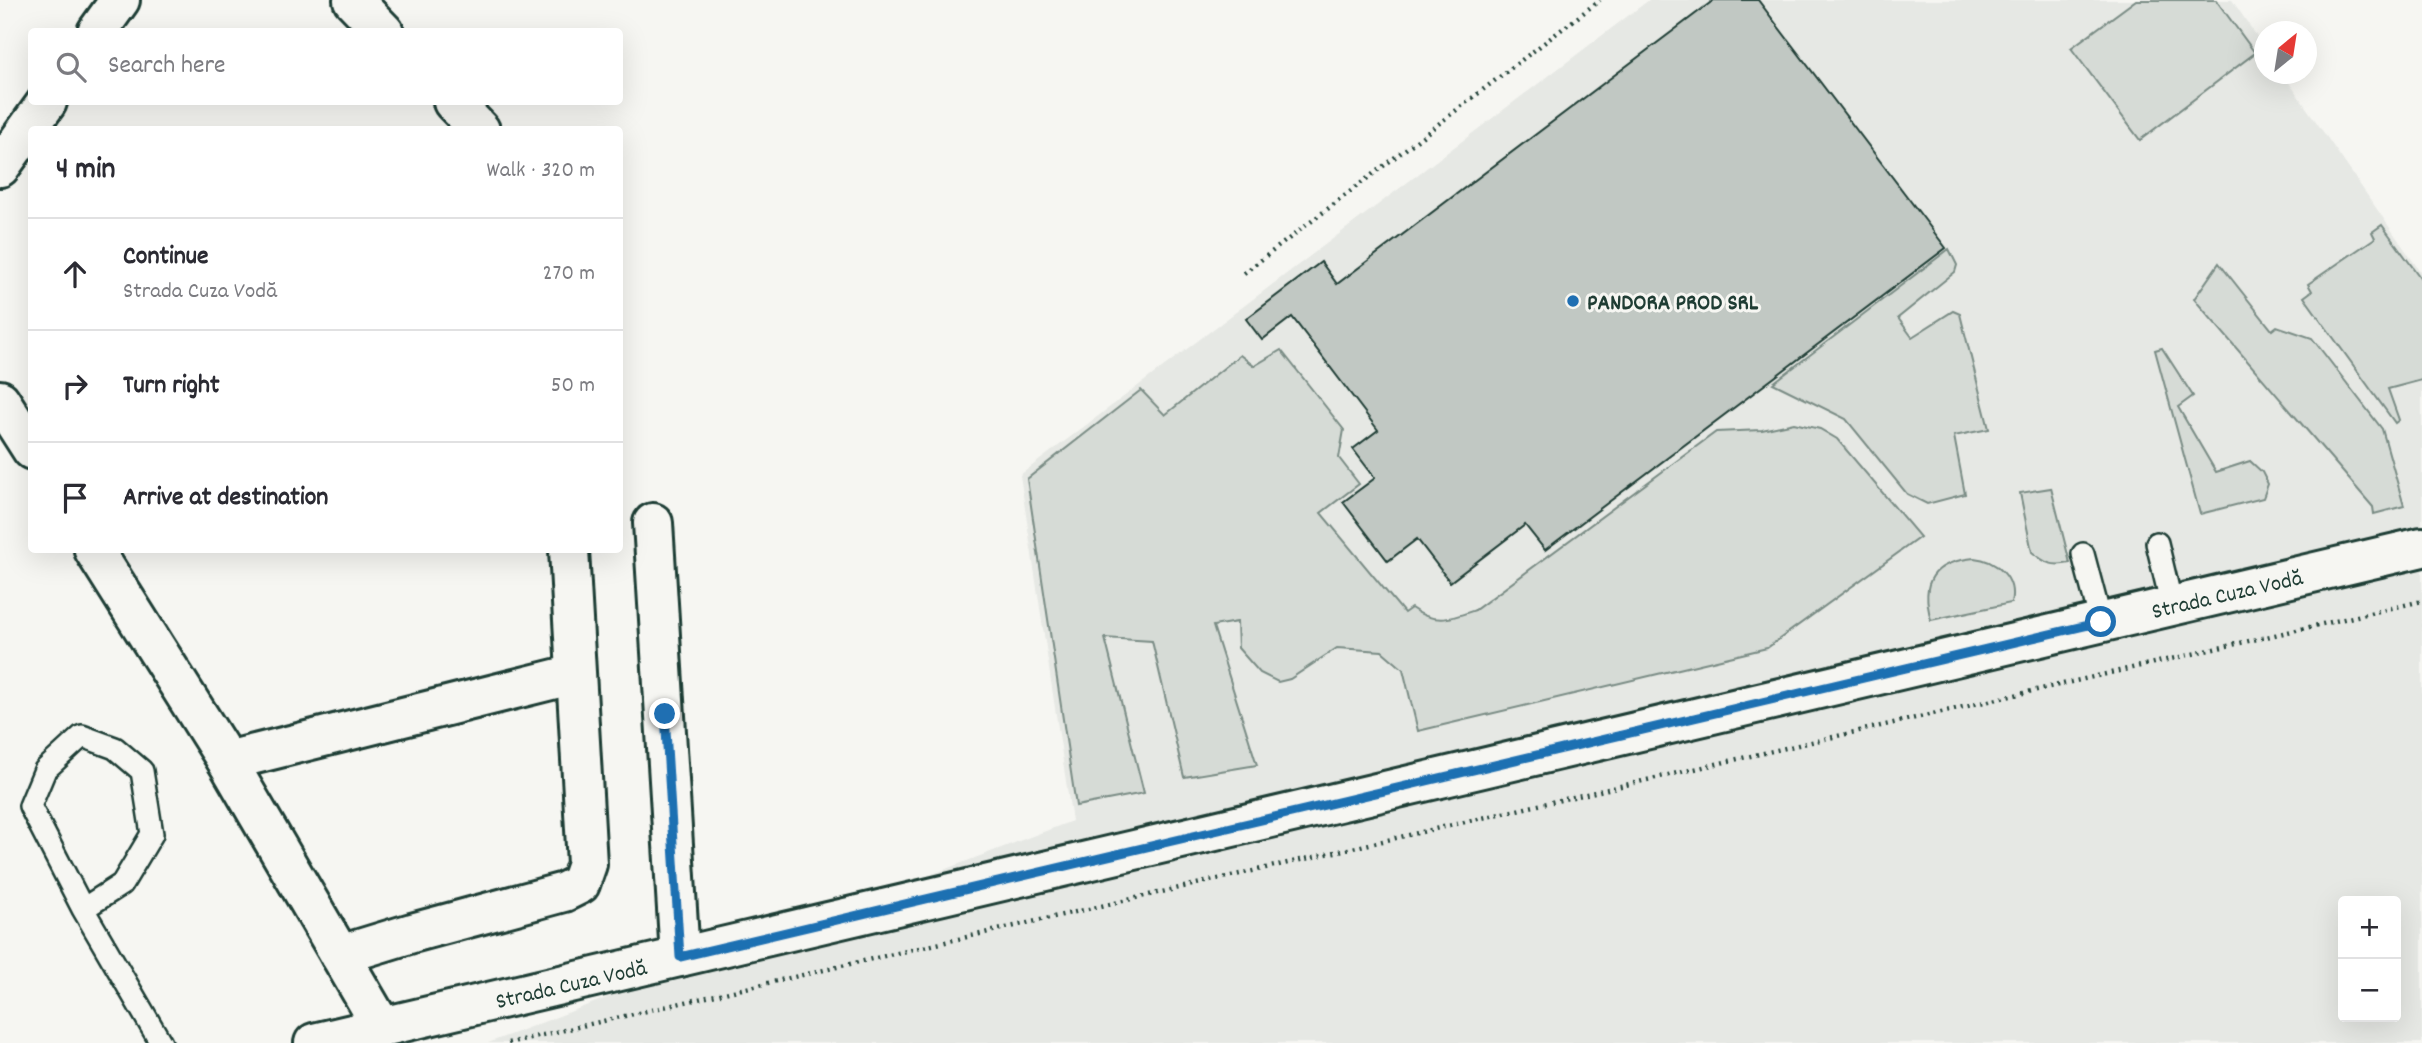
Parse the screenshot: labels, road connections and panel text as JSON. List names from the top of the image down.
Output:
{
  "streets": {
    "street": ["Strada Cuza Vodă"]
  },
  "places": ["PANDORA PROD SRL"],
  "north": "top right",
  "page": {
    "search": "Search here",
    "heading": ["4 min", "Walk · 320 m"],
    "list": [
      ["Continue", "Strada Cuza Vodă", "270 m"],
      ["Turn right", "50 m"],
      "Arrive at destination"
    ],
    "map_buttons": ["+", "−"]
  }
}
